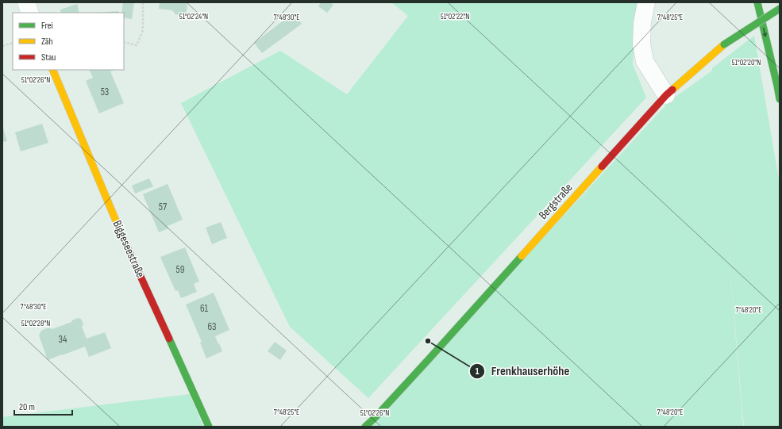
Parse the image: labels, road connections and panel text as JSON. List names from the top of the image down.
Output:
{
  "streets": {
    "main road": ["Bergstraße", "Biggeseestraße"]
  },
  "places": ["Frenkhauserhöhe"],
  "house_numbers": [
    "53",
    "57",
    "59",
    "61",
    "63",
    "34"
  ],
  "legend": ["Frei", "Zäh", "Stau"],
  "scale_bar": "20 m",
  "coordinates": [
    "51°02'24\"N",
    "51°02'22\"N",
    "7°48'30\"E",
    "7°48'25\"E",
    "51°02'20\"N",
    "51°02'26\"N",
    "7°48'20\"E",
    "51°02'28\"N"
  ]
}
